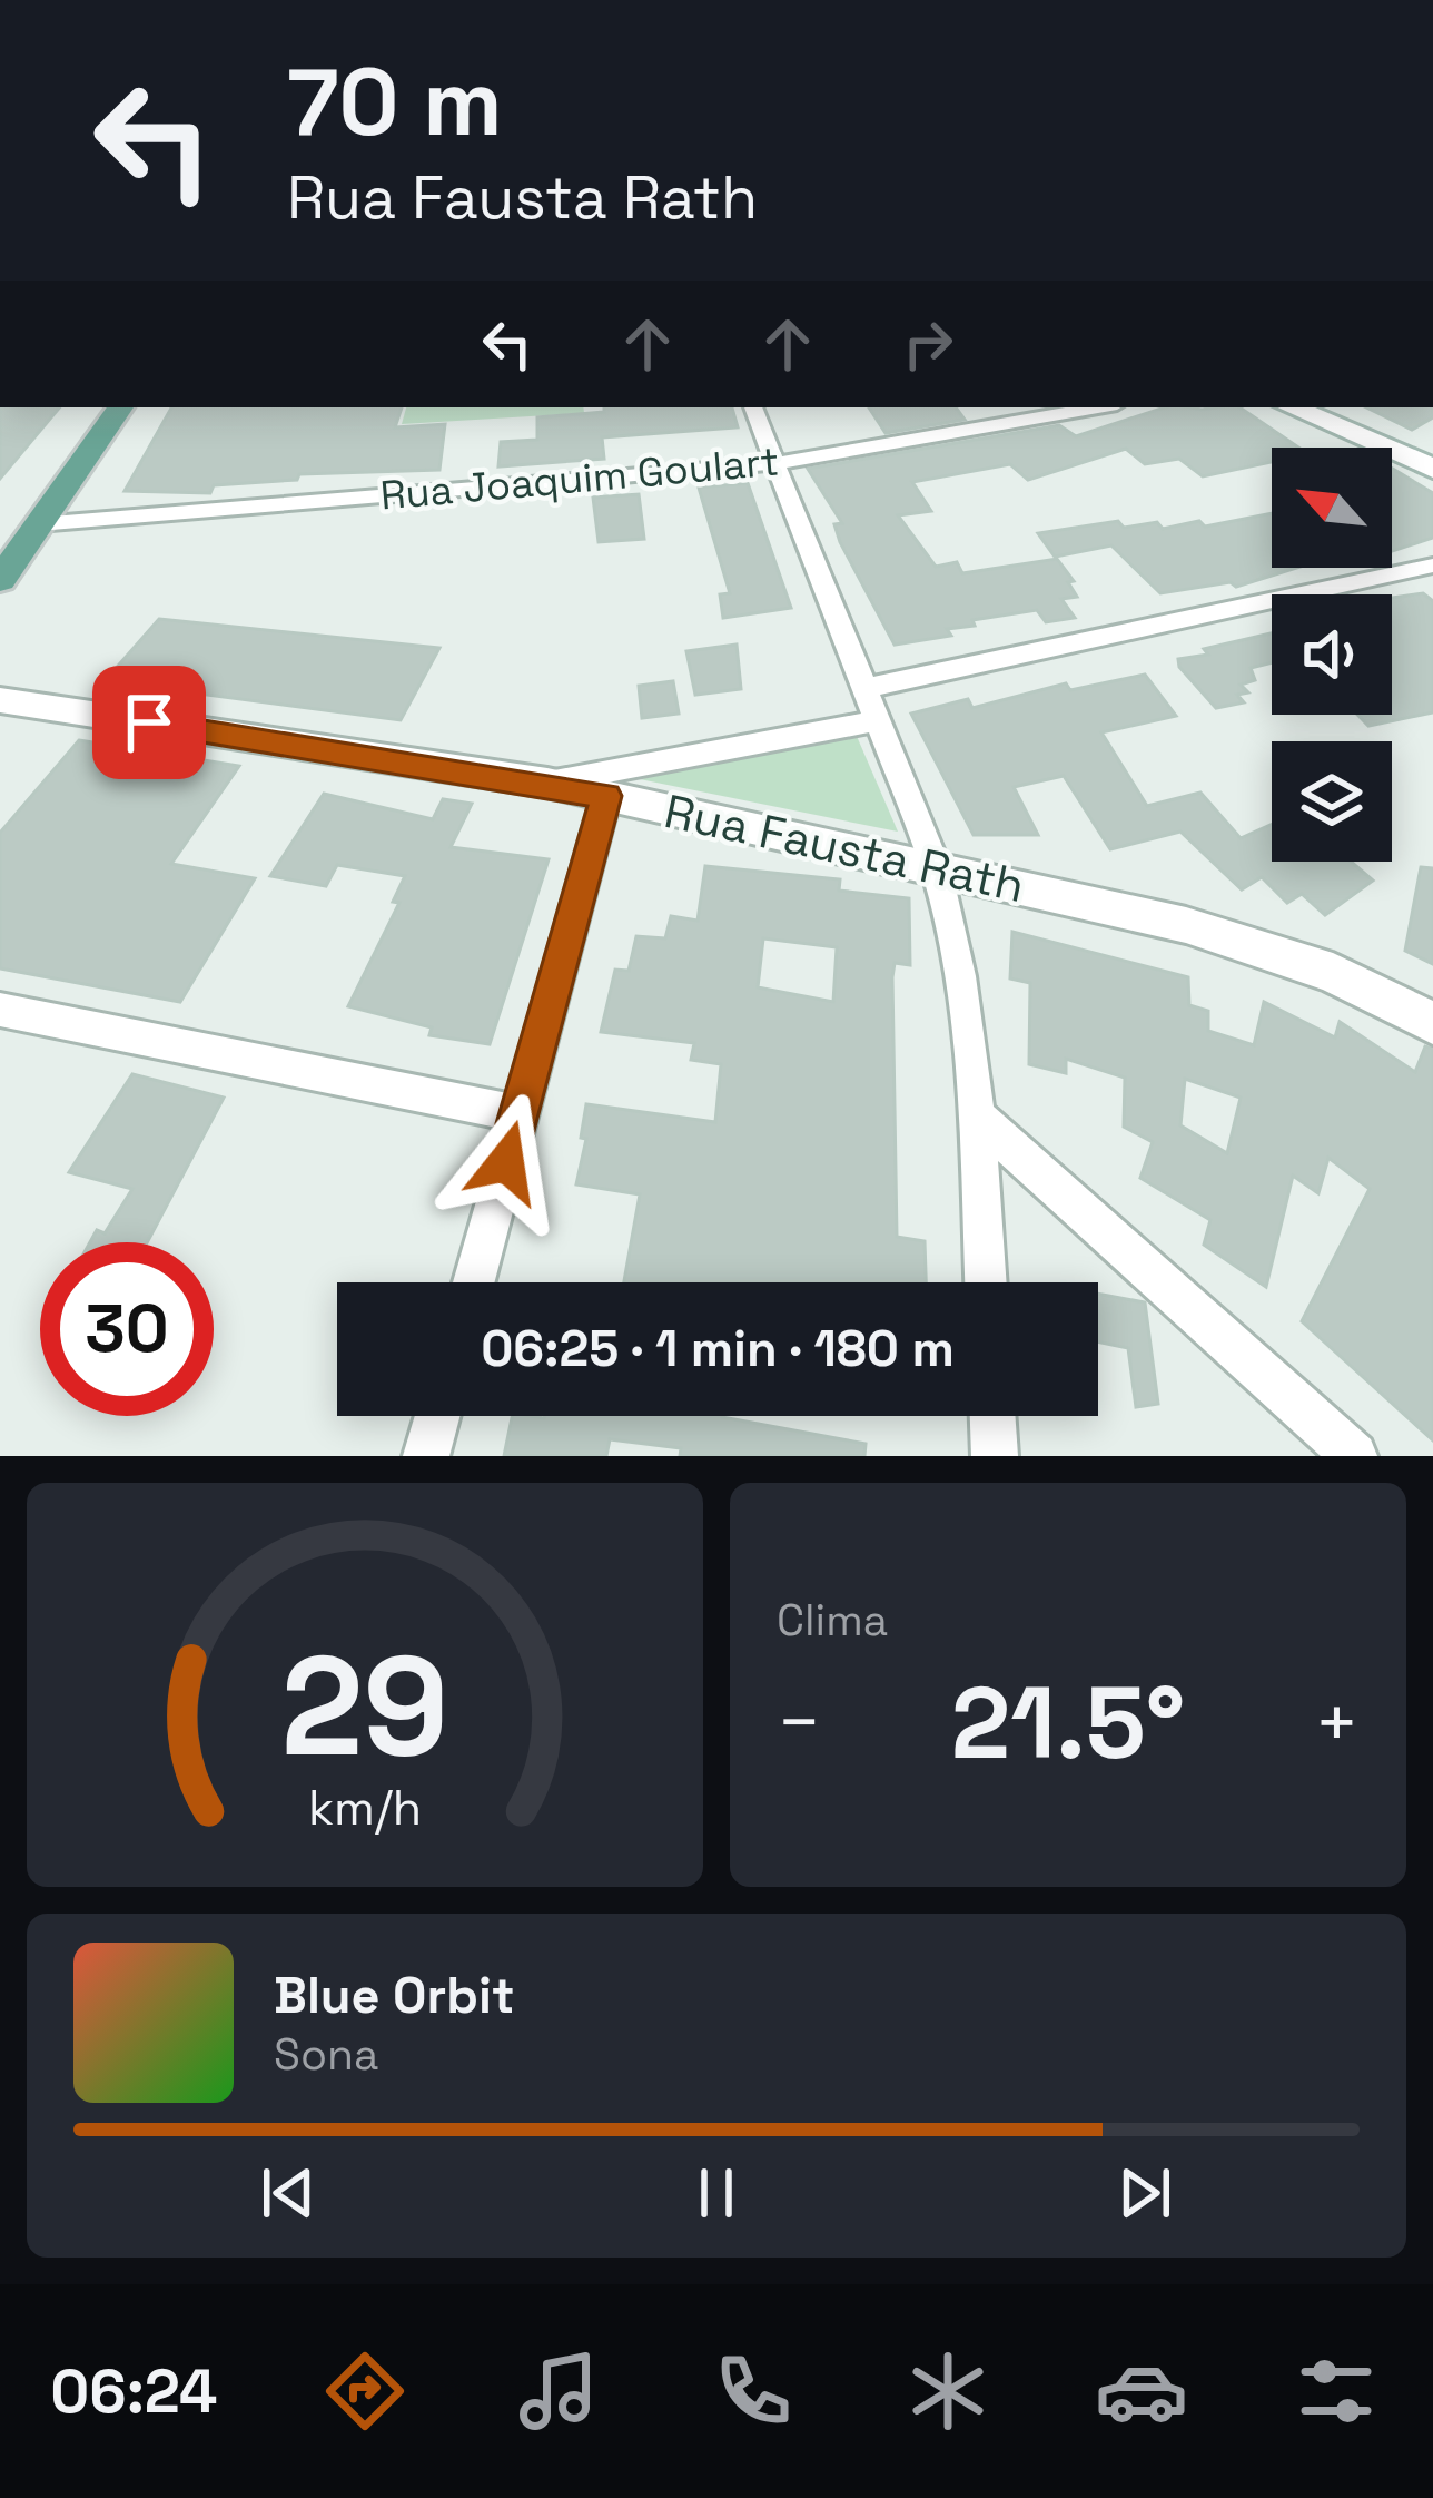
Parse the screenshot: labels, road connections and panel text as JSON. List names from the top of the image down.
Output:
{
  "streets": {
    "street": ["Rua Joaquim Goulart", "Rua Fausta Rath"]
  },
  "north": "top left",
  "page": {
    "turn": ["70 m", "Rua Fausta Rath"],
    "limit": "30",
    "trip": "06:25 · 1 min · 180 m",
    "tile": "Clima",
    "heat": ["−", "21.5°", "+"],
    "song": ["Blue Orbit", "Sona"],
    "tabs": "06:24",
    "gauge": ["29", "km/h"]
  }
}
